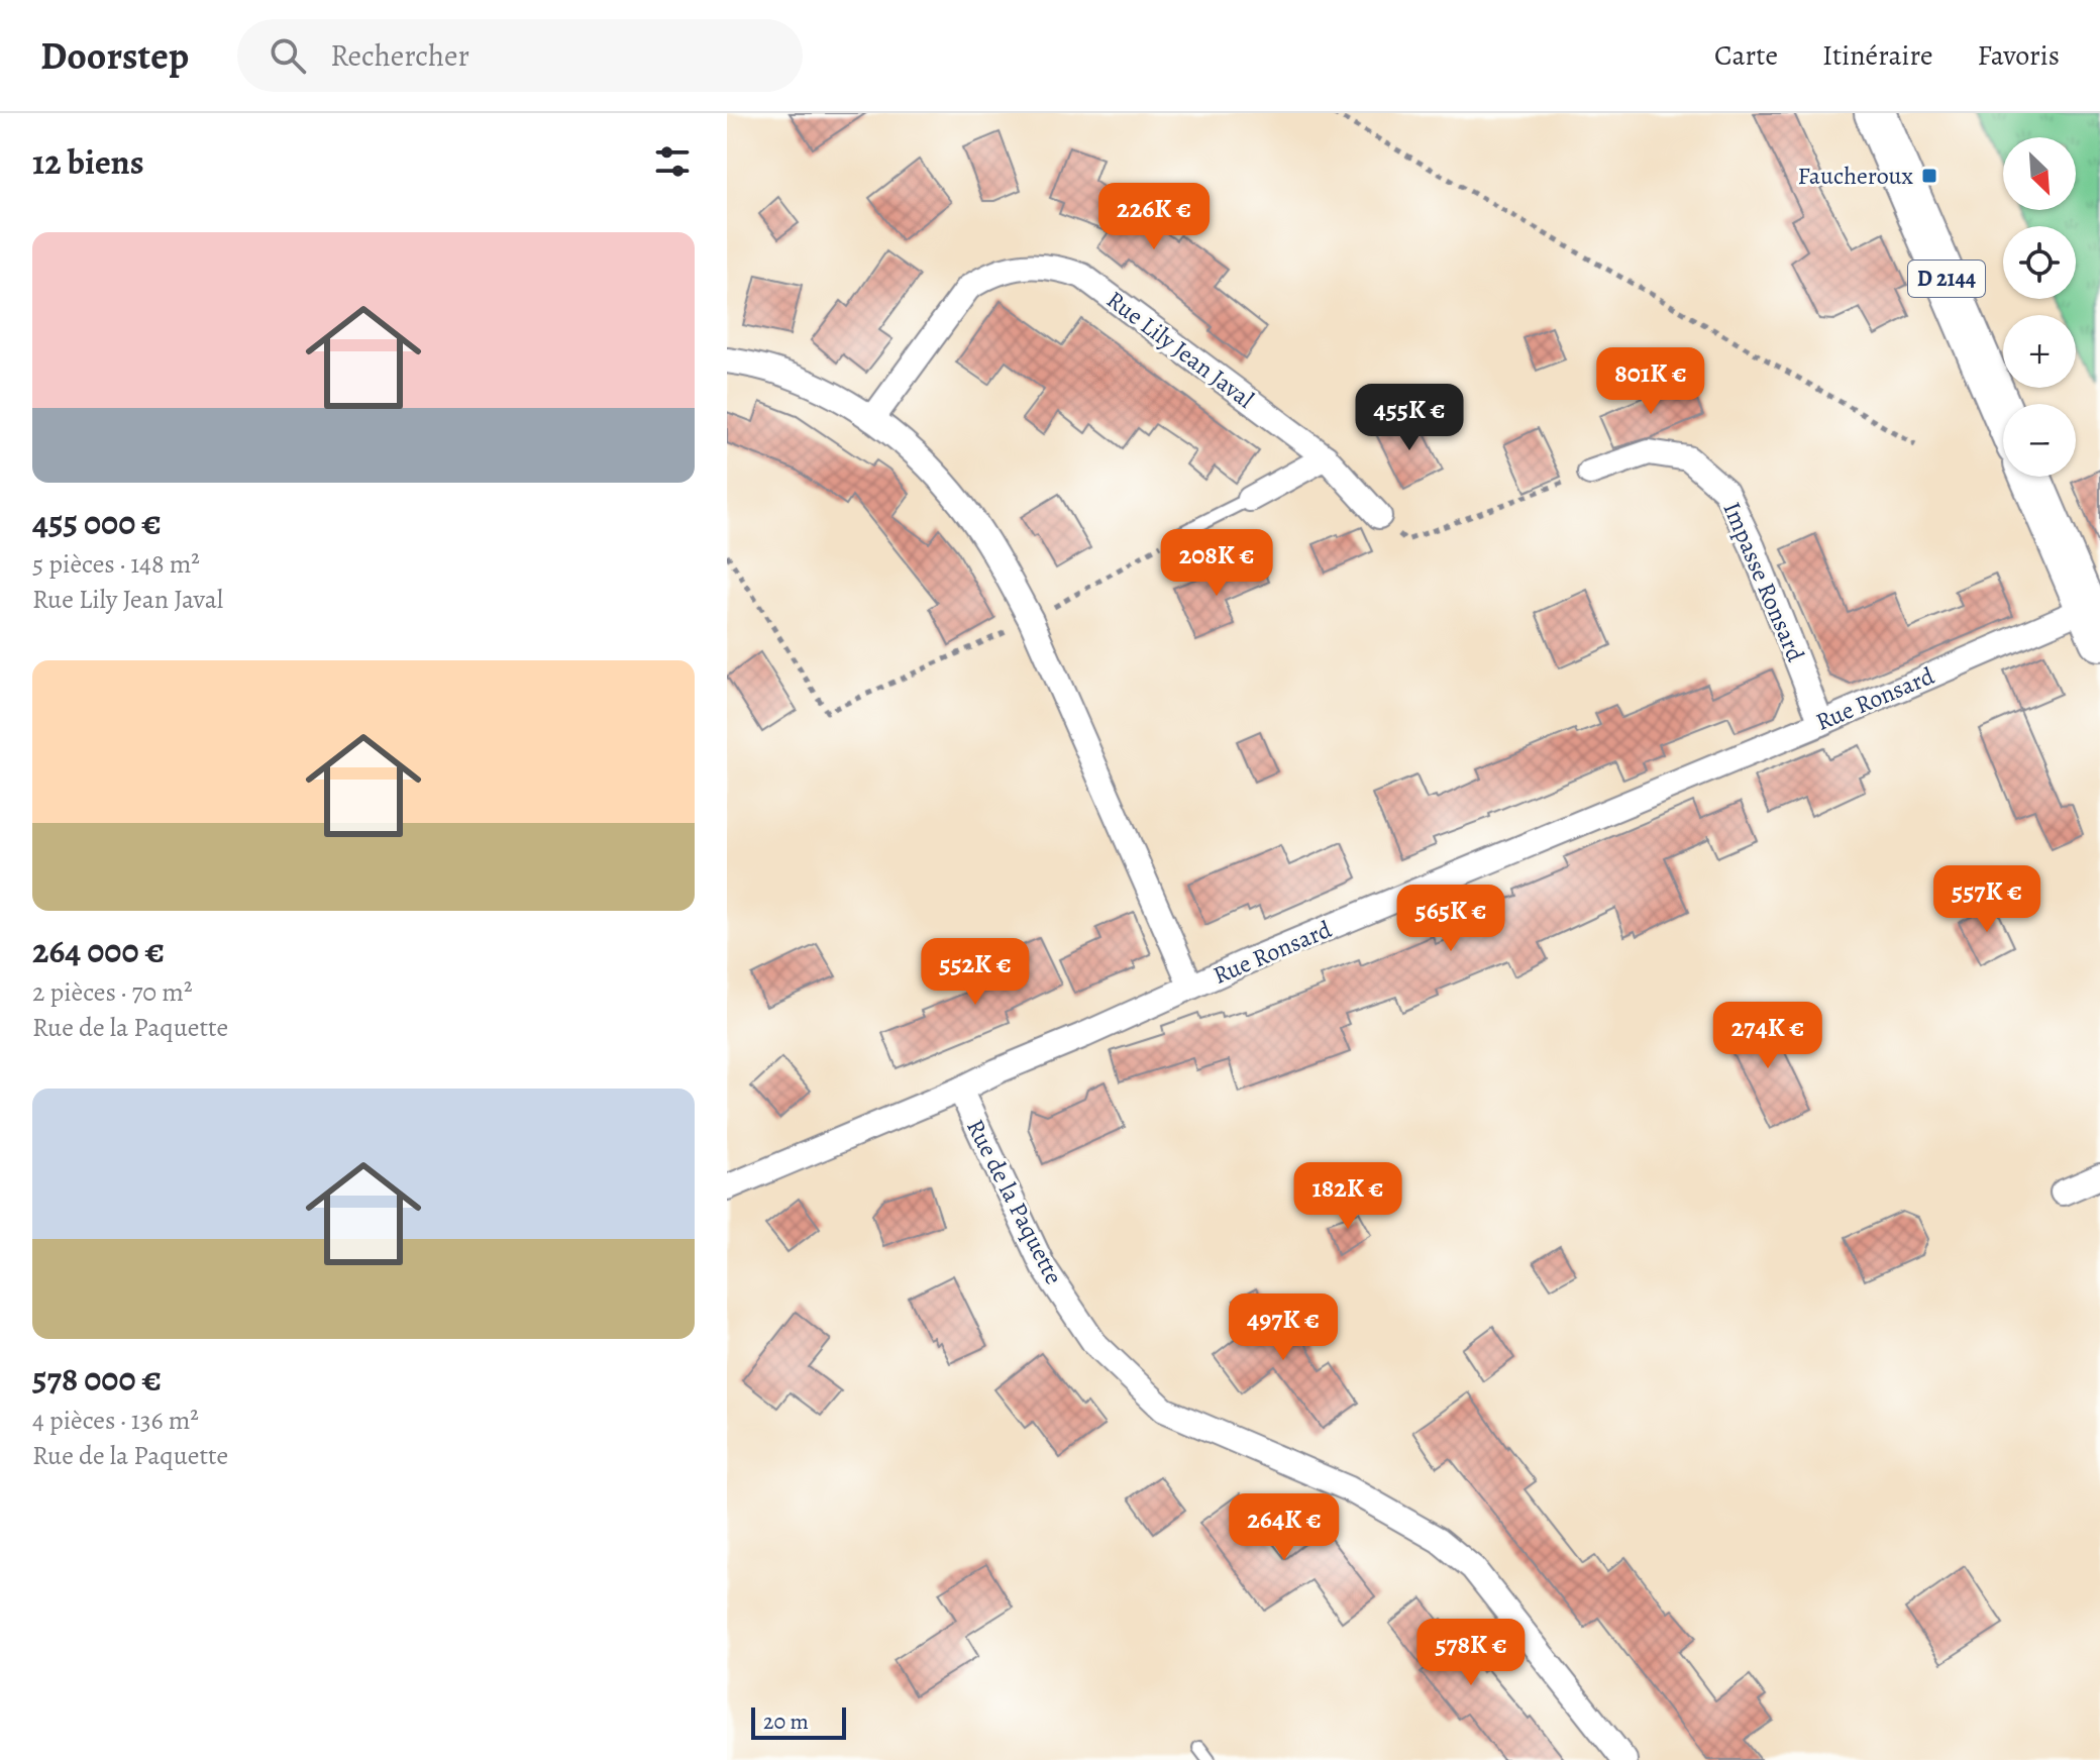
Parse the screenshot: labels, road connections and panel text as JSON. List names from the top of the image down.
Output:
{
  "streets": {
    "main road": ["D 2144"],
    "street": [
      "Rue Lily Jean Javal",
      "Impasse Ronsard",
      "Rue Ronsard",
      "Rue de la Paquette"
    ]
  },
  "crossings": [
    ["Impasse Ronsard", "Rue Ronsard"],
    ["Rue Ronsard", "Rue de la Paquette"]
  ],
  "places": {
    "transit": ["Faucheroux"]
  },
  "scale_bar": "20 m",
  "north": "bottom right",
  "page": {
    "header": "Doorstep",
    "search": "Rechercher",
    "nav": ["Carte", "Itinéraire", "Favoris"],
    "heading": "12 biens",
    "map_buttons": ["+", "−"],
    "price": [
      "226K €",
      "801K €",
      "455K €",
      "208K €",
      "557K €",
      "565K €",
      "552K €",
      "274K €",
      "182K €",
      "497K €",
      "264K €",
      "578K €"
    ],
    "list": [
      {
        "name": "455 000 €",
        "note": "5 pièces · 148 m² · Rue Lily Jean Javal"
      },
      {
        "name": "264 000 €",
        "note": "2 pièces · 70 m² · Rue de la Paquette"
      },
      {
        "name": "578 000 €",
        "note": "4 pièces · 136 m² · Rue de la Paquette"
      }
    ],
    "scale": "20 m"
  }
}
